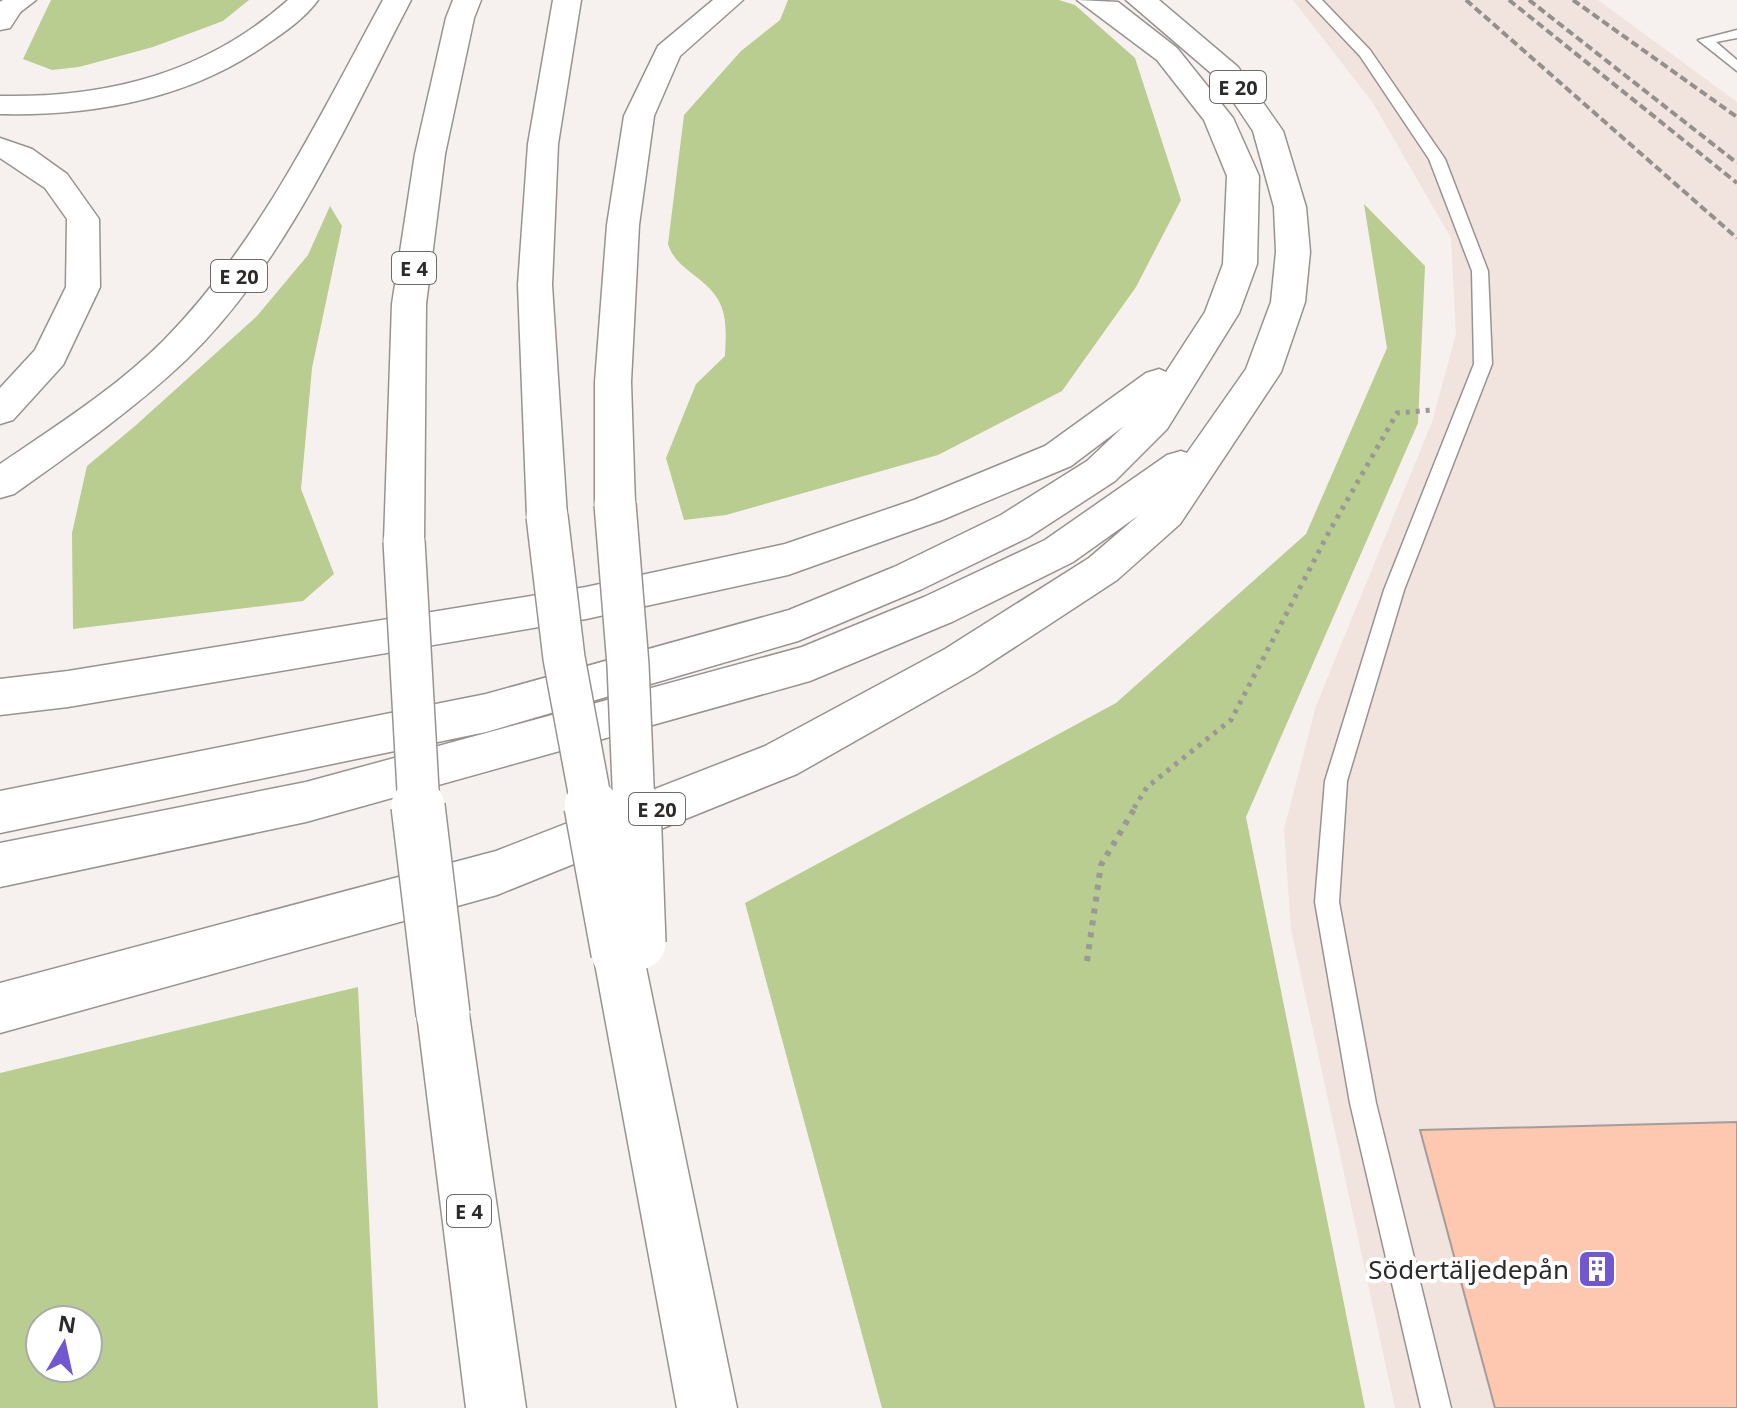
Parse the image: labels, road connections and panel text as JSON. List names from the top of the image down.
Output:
{
  "streets": {
    "highway": ["E 20", "E 4"]
  },
  "places": {
    "building": ["Södertäljedepån"]
  },
  "north": "top"
}
